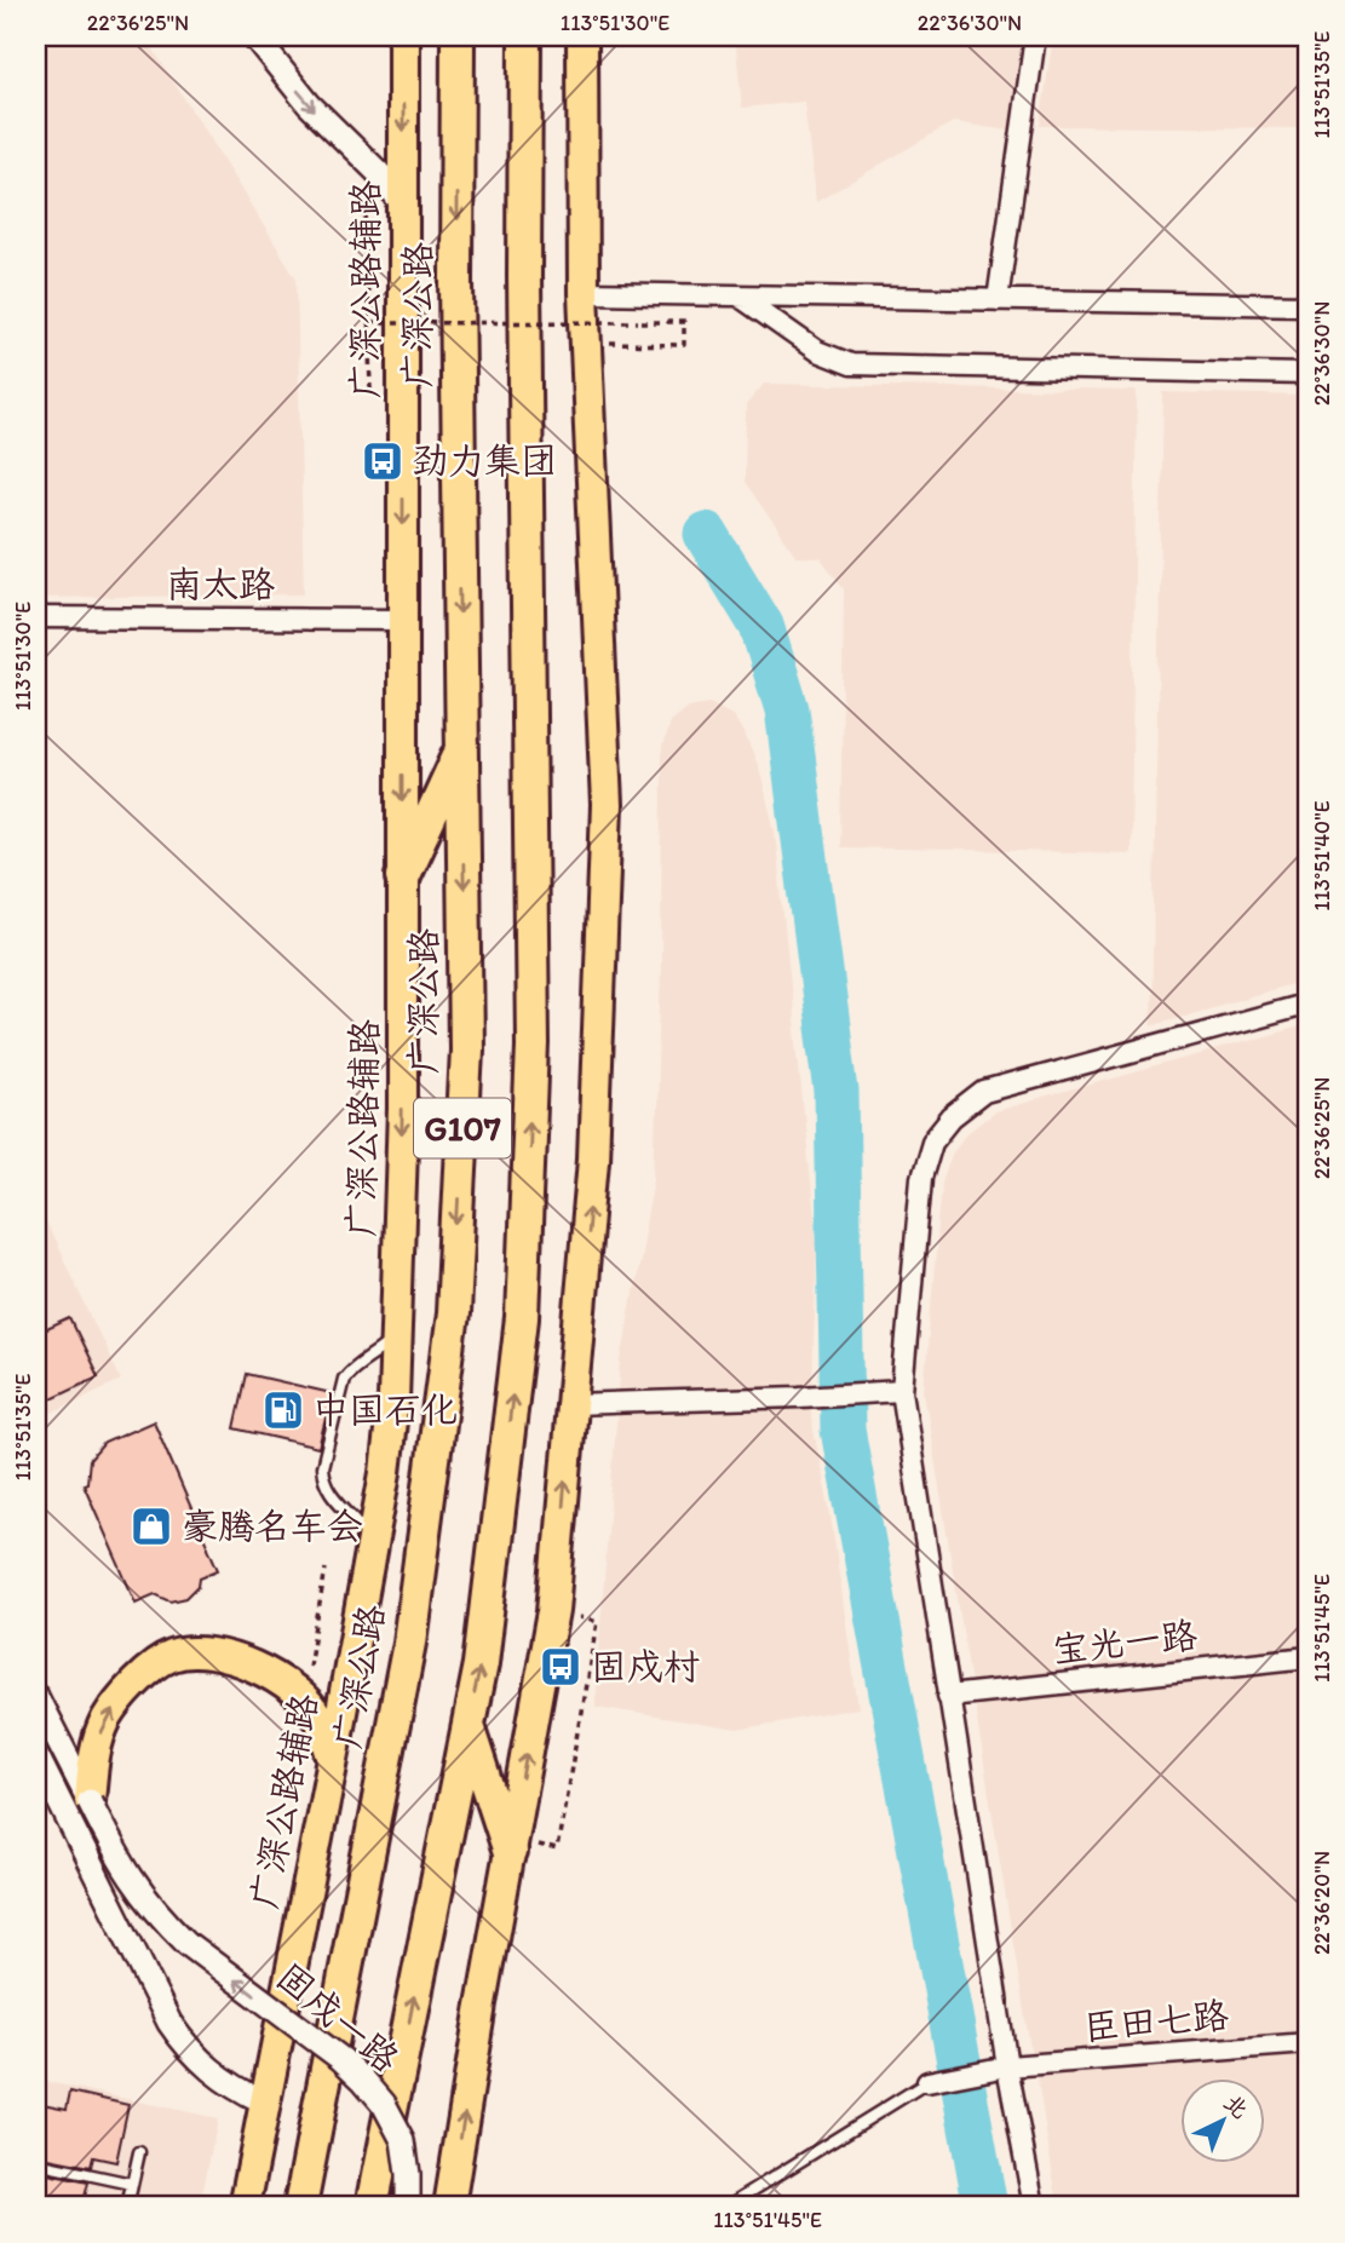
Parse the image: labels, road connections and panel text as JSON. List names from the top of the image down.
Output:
{
  "streets": {
    "highway": ["广深公路", "G107"],
    "main road": ["广深公路辅路"],
    "street": [
      "南太路",
      "宝光一路",
      "固戍一路",
      "臣田七路"
    ]
  },
  "crossings": [
    ["广深公路辅路", "南太路"]
  ],
  "places": {
    "bus stop": ["劲力集团", "固戍村"],
    "fuel station": ["中国石化"],
    "shop": ["豪腾名车会"]
  },
  "north": "top right",
  "coordinates": [
    "22°36'25\"N",
    "113°51'30\"E",
    "22°36'30\"N",
    "113°51'35\"E",
    "113°51'40\"E",
    "113°51'45\"E",
    "22°36'20\"N"
  ]
}
